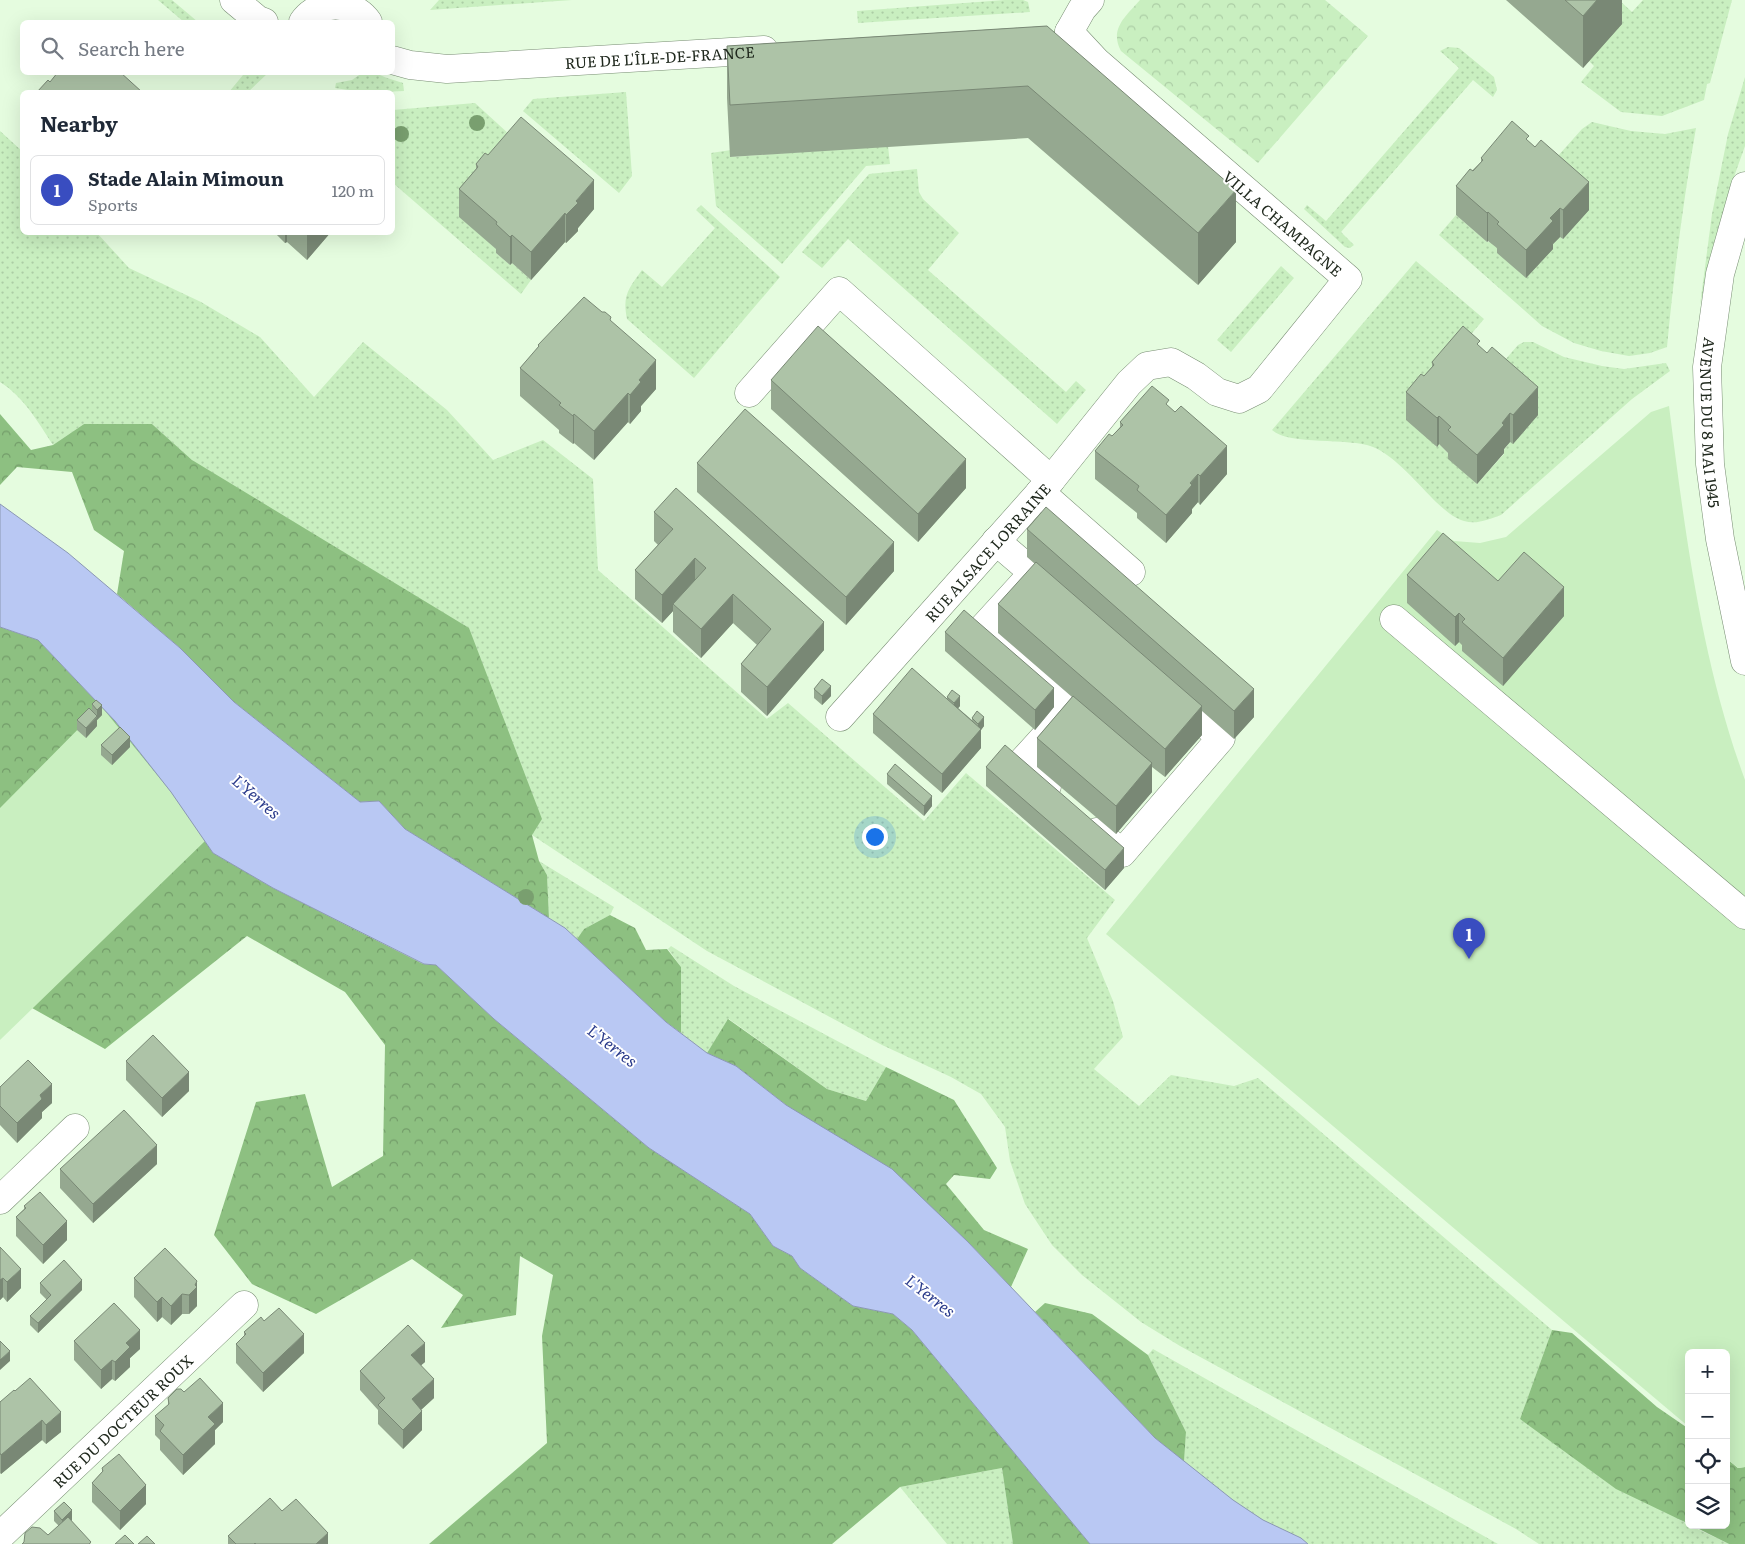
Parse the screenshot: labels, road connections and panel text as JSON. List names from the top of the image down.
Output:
{
  "streets": {
    "street": [
      "RUE DE L'ÎLE-DE-FRANCE",
      "VILLA CHAMPAGNE",
      "AVENUE DU 8 MAI 1945",
      "RUE ALSACE LORRAINE",
      "RUE DU DOCTEUR ROUX"
    ]
  },
  "crossings": [
    ["VILLA CHAMPAGNE", "RUE ALSACE LORRAINE"]
  ],
  "water": ["L'Yerres"],
  "page": {
    "search": "Search here",
    "heading": "Nearby",
    "list": [
      {
        "mark": "1",
        "name": "Stade Alain Mimoun",
        "note": "Sports",
        "value": "120 m"
      }
    ],
    "pins": "1",
    "map_buttons": ["+", "−"]
  }
}
